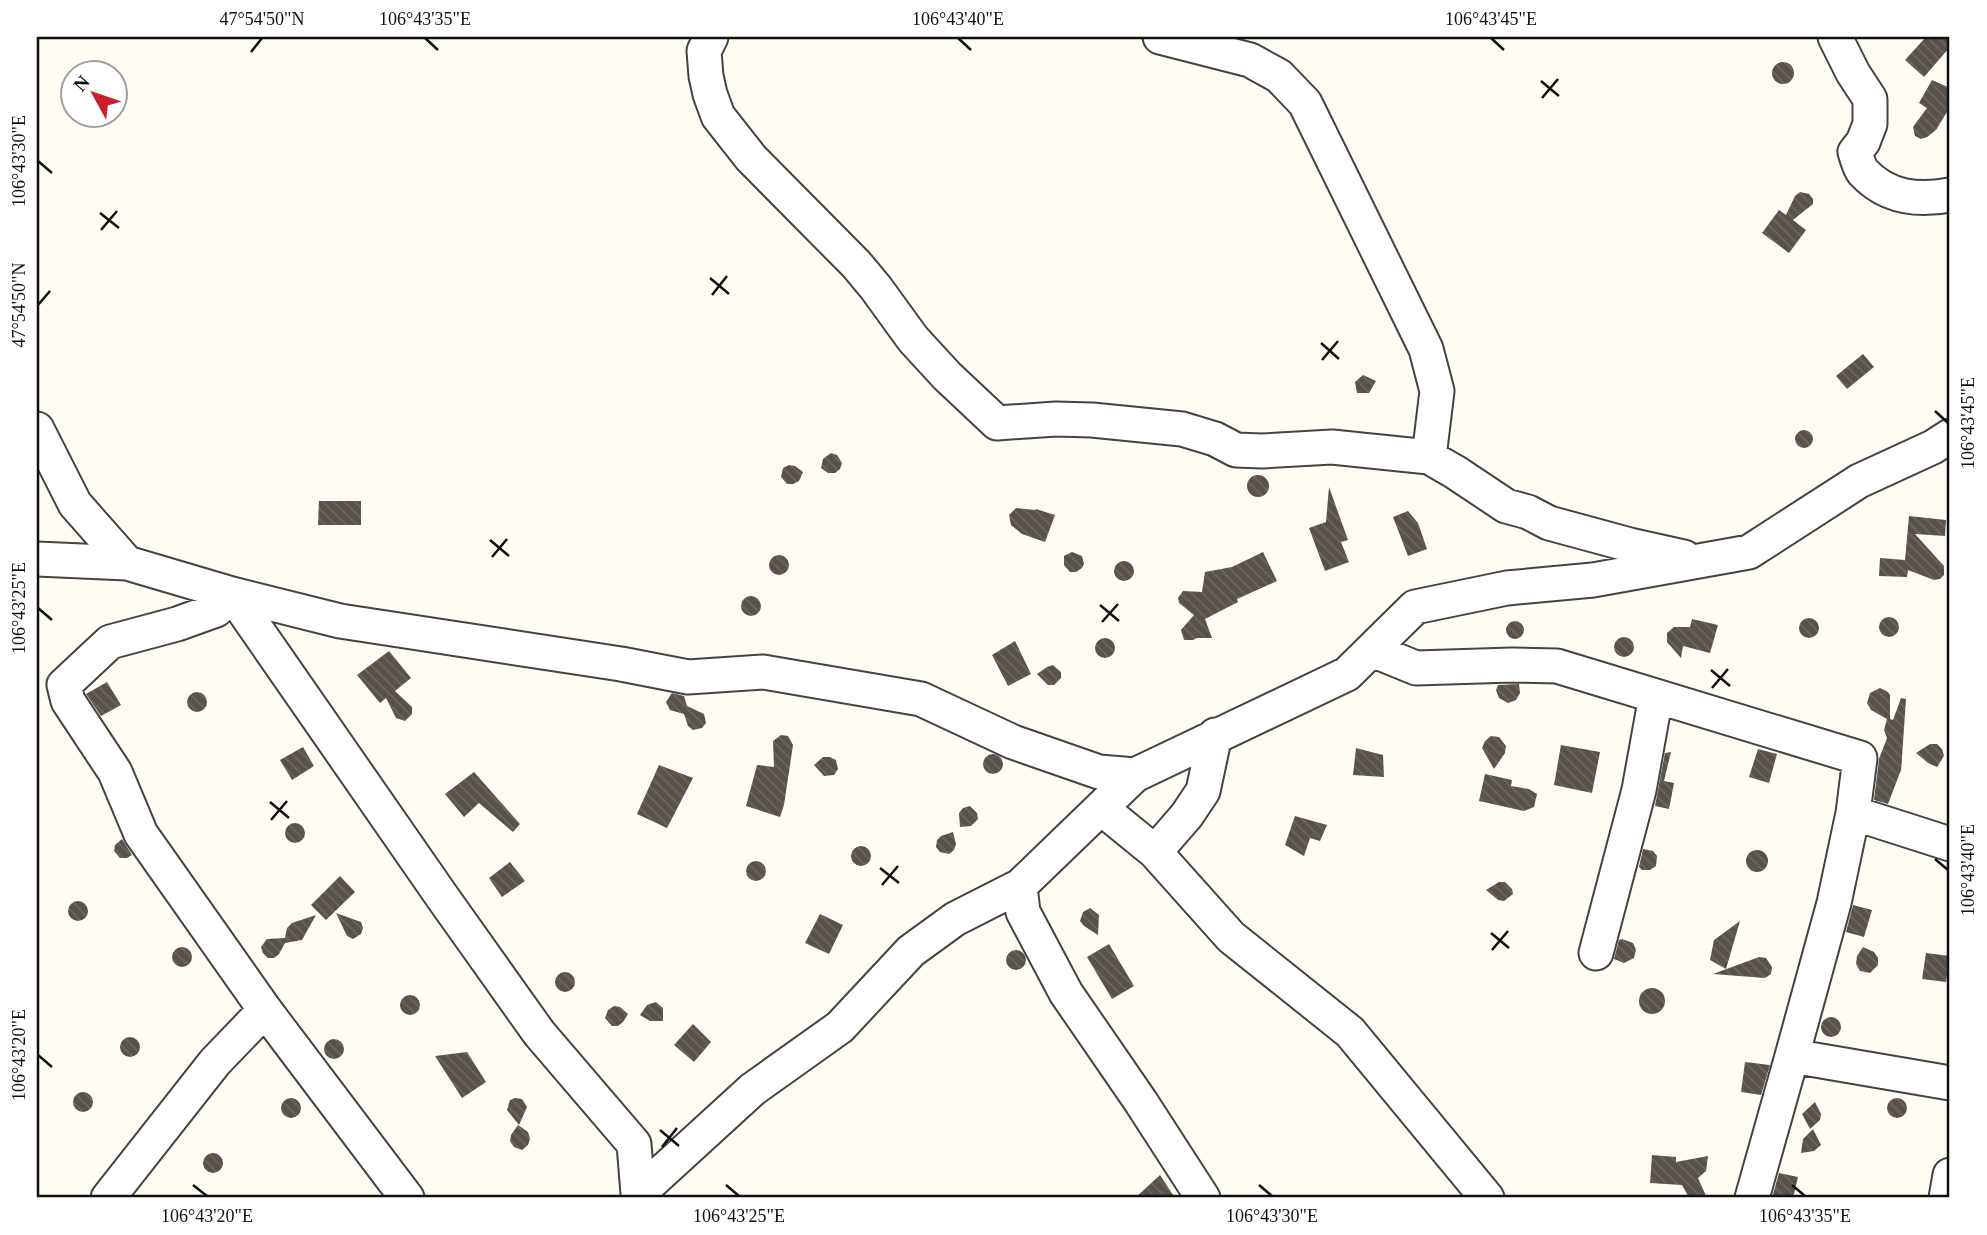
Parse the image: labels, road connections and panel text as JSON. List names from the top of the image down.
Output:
{
  "north": "top left",
  "coordinates": [
    "47°54'50\"N",
    "106°43'35\"E",
    "106°43'40\"E",
    "106°43'45\"E",
    "106°43'30\"E",
    "106°43'25\"E",
    "106°43'20\"E"
  ]
}
